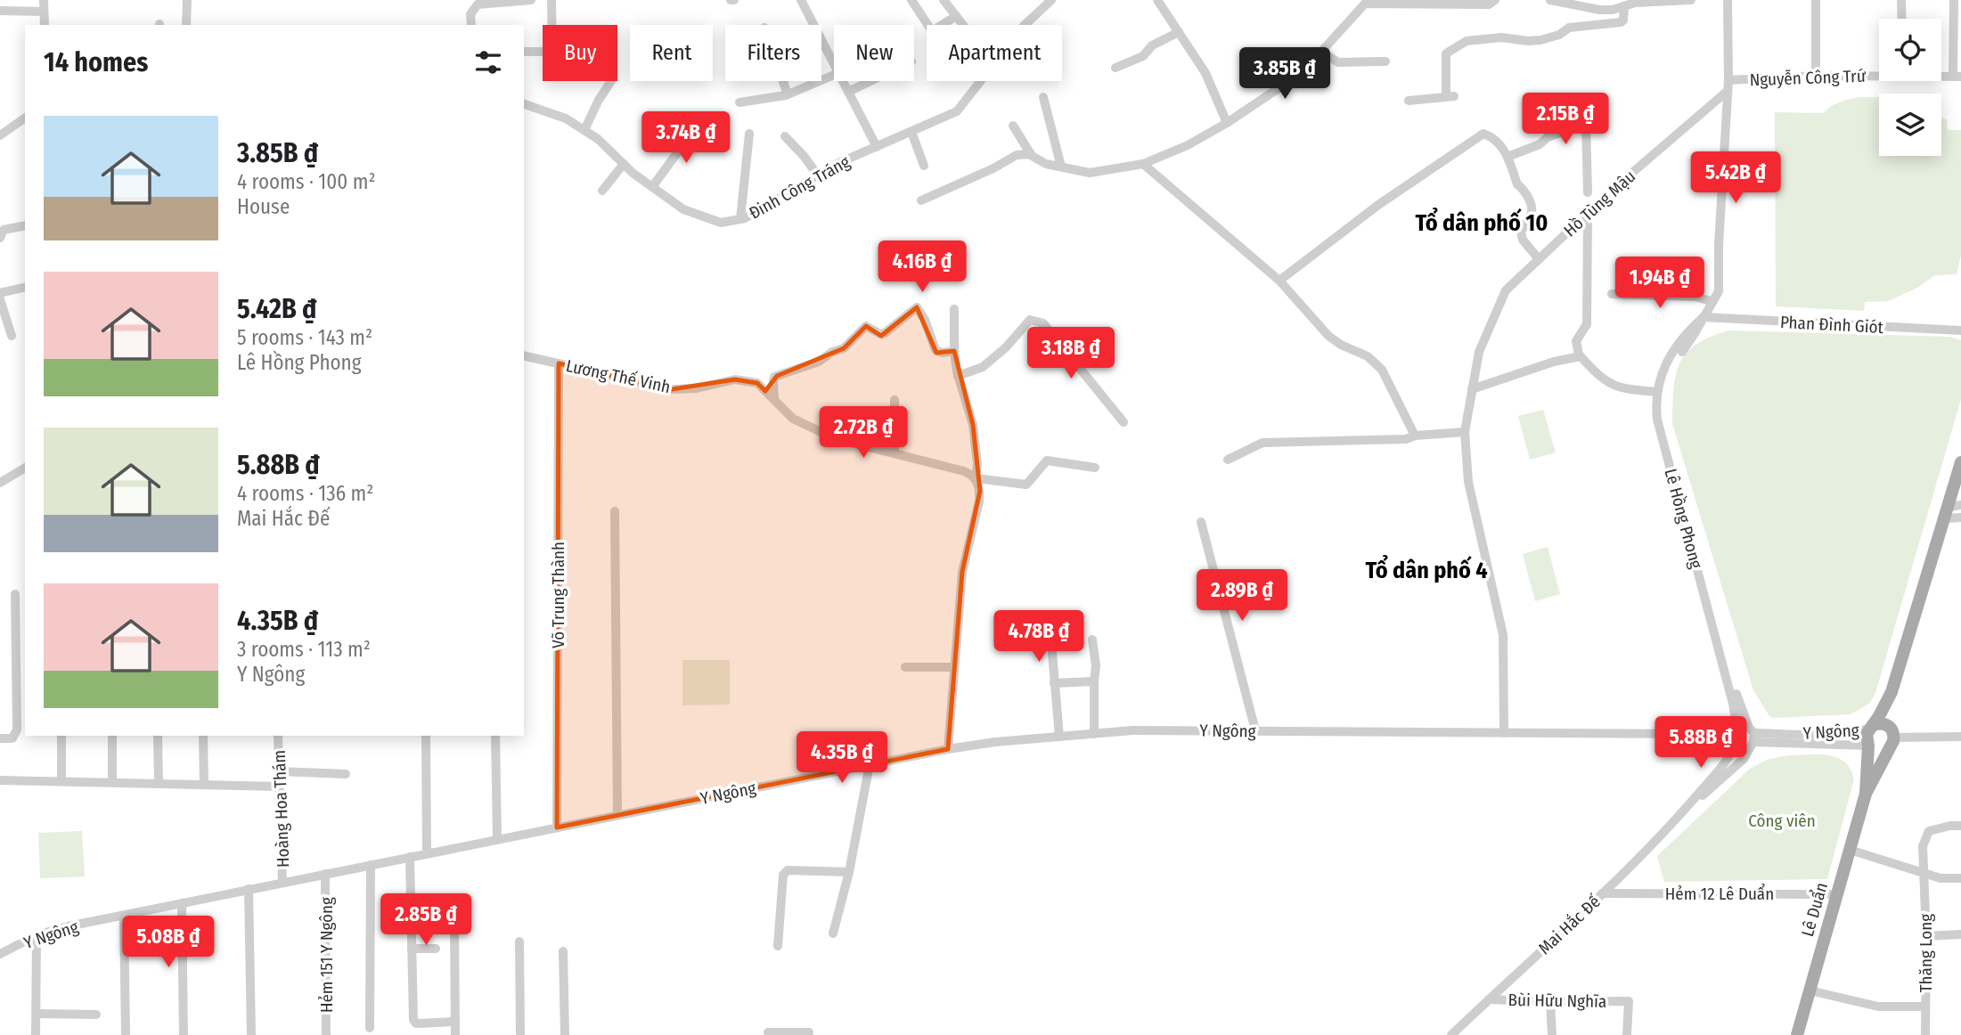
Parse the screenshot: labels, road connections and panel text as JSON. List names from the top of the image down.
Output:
{
  "streets": {
    "main road": ["Lê Duẩn"],
    "street": [
      "Nguyễn Công Trứ",
      "Đinh Công Tráng",
      "Hồ Tùng Mậu",
      "Phan Đình Giót",
      "Lương Thế Vinh",
      "Lê Hồng Phong",
      "Võ Trung Thành",
      "Y Ngông",
      "Hoàng Hoa Thám",
      "Hẻm 12 Lê Duẩn",
      "Mai Hắc Đế",
      "Thăng Long",
      "Hẻm 151 Y Ngông",
      "Bùi Hữu Nghĩa"
    ]
  },
  "crossings": [
    ["Nguyễn Công Trứ", "Lê Hồng Phong"],
    ["Hồ Tùng Mậu", "Lê Hồng Phong"],
    ["Hồ Tùng Mậu", "Y Ngông"],
    ["Phan Đình Giót", "Lê Hồng Phong"],
    ["Lương Thế Vinh", "Võ Trung Thành"],
    ["Lê Hồng Phong", "Y Ngông"],
    ["Lê Hồng Phong", "Mai Hắc Đế"],
    ["Võ Trung Thành", "Y Ngông"],
    ["Y Ngông", "Hoàng Hoa Thám"],
    ["Y Ngông", "Lê Duẩn"],
    ["Y Ngông", "Mai Hắc Đế"],
    ["Y Ngông", "Hẻm 151 Y Ngông"],
    ["Hẻm 12 Lê Duẩn", "Lê Duẩn"],
    ["Hẻm 12 Lê Duẩn", "Mai Hắc Đế"],
    ["Mai Hắc Đế", "Bùi Hữu Nghĩa"]
  ],
  "districts": ["Tổ dân phố 10", "Tổ dân phố 4"],
  "parks": ["Công viên"],
  "page": {
    "chip": [
      "Buy",
      "Rent",
      "Filters",
      "New",
      "Apartment"
    ],
    "heading": "14 homes",
    "price": [
      "3.85B ₫",
      "2.15B ₫",
      "3.74B ₫",
      "5.42B ₫",
      "4.16B ₫",
      "1.94B ₫",
      "3.18B ₫",
      "2.72B ₫",
      "2.89B ₫",
      "4.78B ₫",
      "5.88B ₫",
      "4.35B ₫",
      "2.85B ₫",
      "5.08B ₫"
    ],
    "list": [
      {
        "name": "3.85B ₫",
        "note": "4 rooms · 100 m² · House"
      },
      {
        "name": "5.42B ₫",
        "note": "5 rooms · 143 m² · Lê Hồng Phong"
      },
      {
        "name": "5.88B ₫",
        "note": "4 rooms · 136 m² · Mai Hắc Đế"
      },
      {
        "name": "4.35B ₫",
        "note": "3 rooms · 113 m² · Y Ngông"
      }
    ]
  }
}
